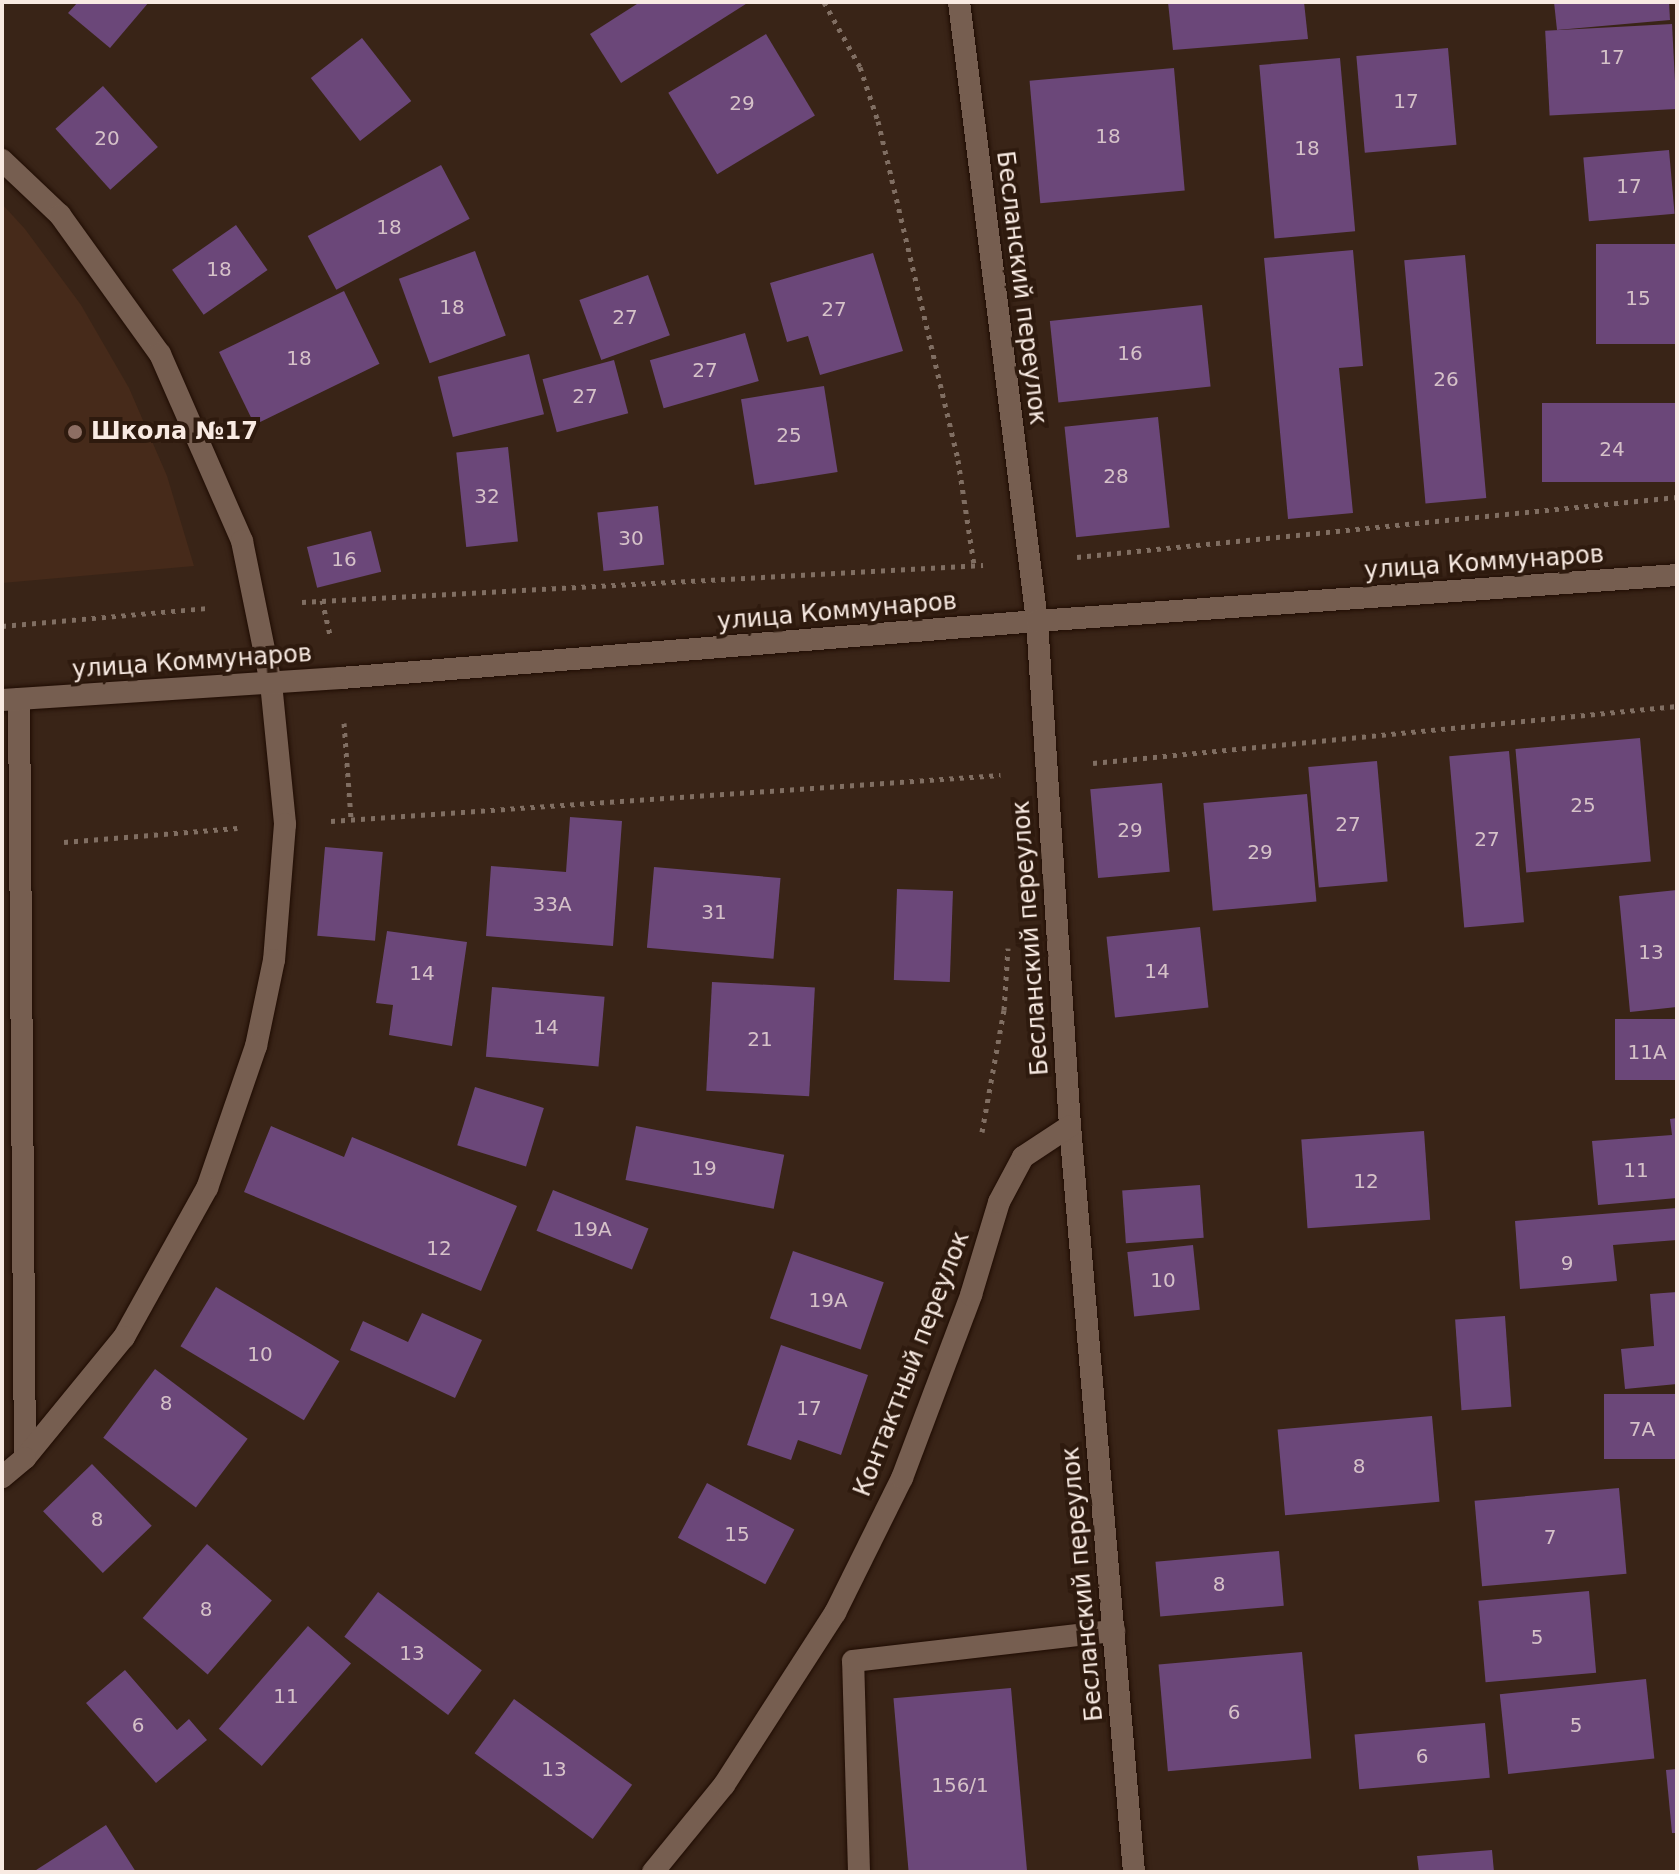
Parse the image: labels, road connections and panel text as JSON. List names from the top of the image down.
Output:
{
  "streets": {
    "street": ["Бесланский переулок", "улица Коммунаров", "Контактный переулок"]
  },
  "crossings": [
    ["Бесланский переулок", "улица Коммунаров"],
    ["Бесланский переулок", "Контактный переулок"]
  ],
  "places": ["Школа №17"],
  "house_numbers": [
    "17",
    "17",
    "29",
    "18",
    "20",
    "18",
    "17",
    "18",
    "18",
    "15",
    "18",
    "27",
    "27",
    "16",
    "18",
    "27",
    "26",
    "27",
    "25",
    "24",
    "28",
    "32",
    "30",
    "16",
    "25",
    "27",
    "29",
    "27",
    "29",
    "33А",
    "31",
    "13",
    "14",
    "14",
    "14",
    "21",
    "11А",
    "19",
    "11",
    "12",
    "19А",
    "12",
    "9",
    "10",
    "19А",
    "10",
    "8",
    "17",
    "7А",
    "8",
    "8",
    "15",
    "7",
    "8",
    "8",
    "5",
    "13",
    "11",
    "6",
    "6",
    "5",
    "6",
    "13",
    "156/1"
  ]
}
